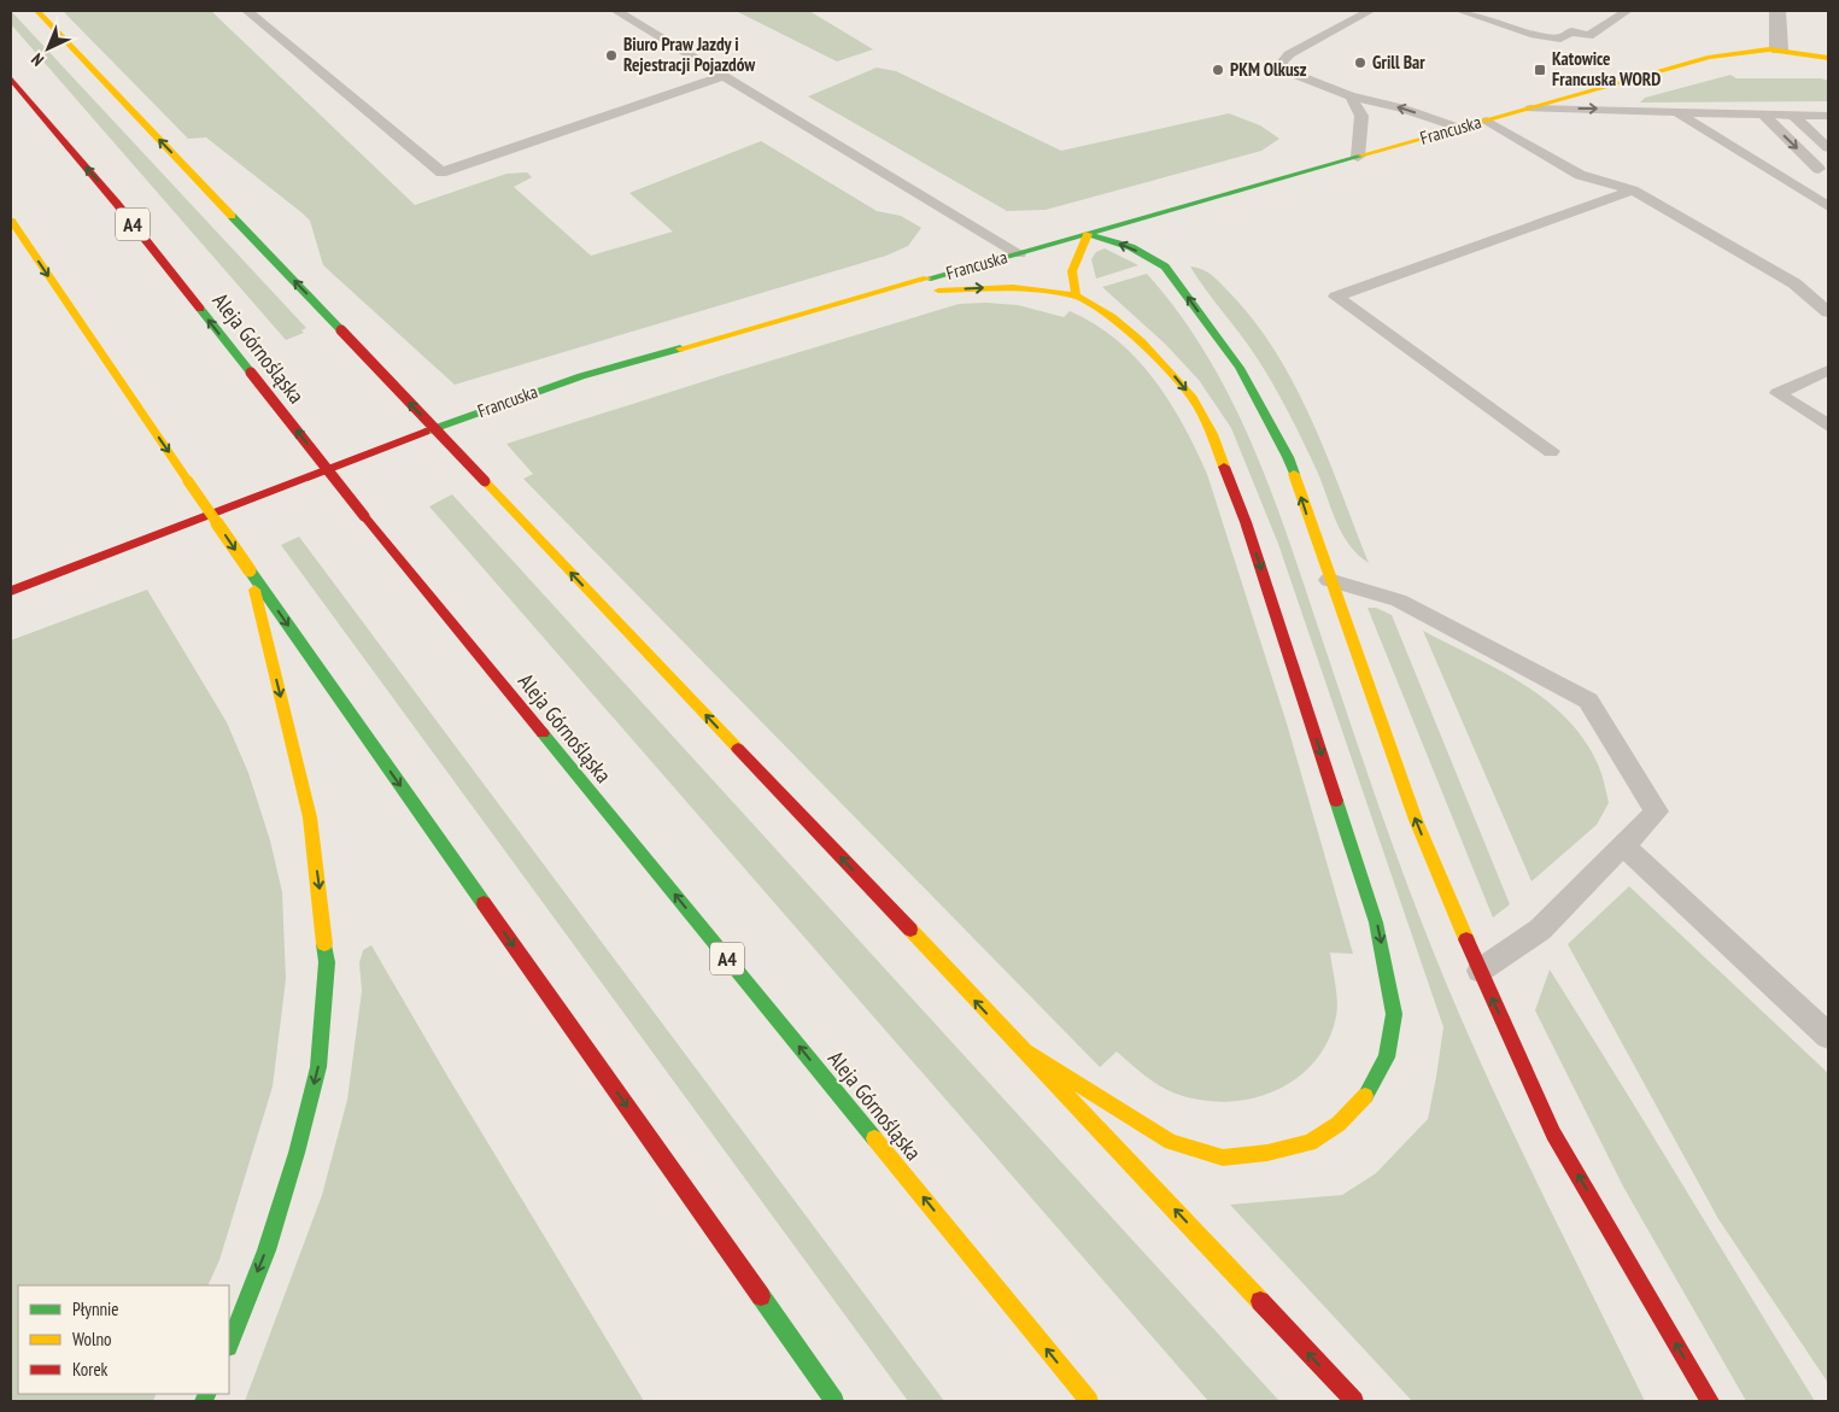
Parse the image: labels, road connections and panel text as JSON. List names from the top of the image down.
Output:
{
  "streets": {
    "main road": ["Francuska", "A4", "Aleja Górnośląska"]
  },
  "places": {
    "other": ["Biuro Praw Jazdy i Rejestracji Pojazdów", "Grill Bar", "PKM Olkusz"],
    "transit": ["Katowice Francuska WORD"]
  },
  "legend": ["Płynnie", "Wolno", "Korek"],
  "north": "bottom left"
}
